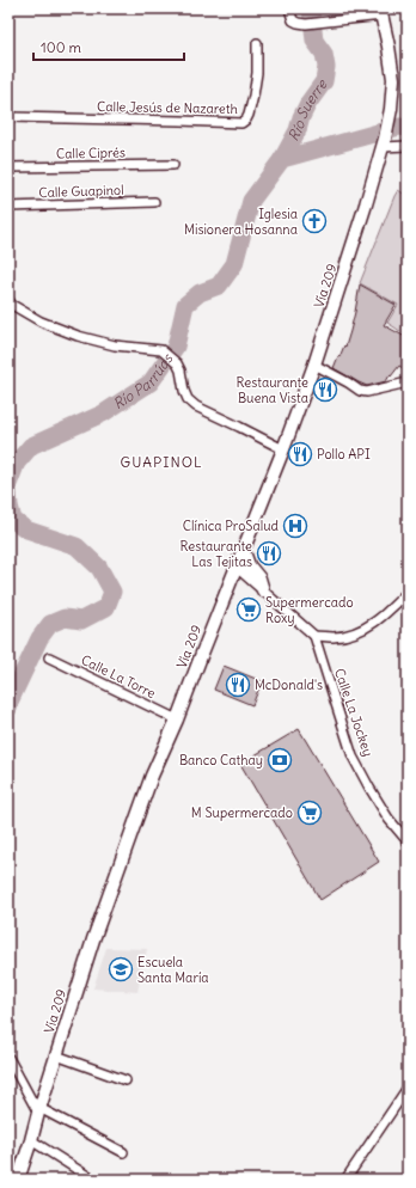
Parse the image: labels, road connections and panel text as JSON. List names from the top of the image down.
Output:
{
  "streets": {
    "main road": ["Vía 209"],
    "street": [
      "Calle Jesús de Nazareth",
      "Calle Ciprés",
      "Calle Guapinol",
      "Calle La Torre",
      "Calle La Jockey"
    ]
  },
  "crossings": [
    ["Vía 209", "Calle La Torre"]
  ],
  "districts": ["GUAPINOL"],
  "water": ["Río Suerre", "Río Parrúas"],
  "places": {
    "church": ["Iglesia Misionera Hosanna"],
    "restaurant": [
      "Restaurante Buena Vista",
      "Pollo API",
      "Restaurante Las Tejitas",
      "McDonald's"
    ],
    "hospital": ["Clínica ProSalud"],
    "supermarket": ["Supermercado Roxy", "M Supermercado"],
    "bank": ["Banco Cathay"],
    "school or university": ["Escuela Santa María"]
  },
  "scale_bar": "100 m"
}
